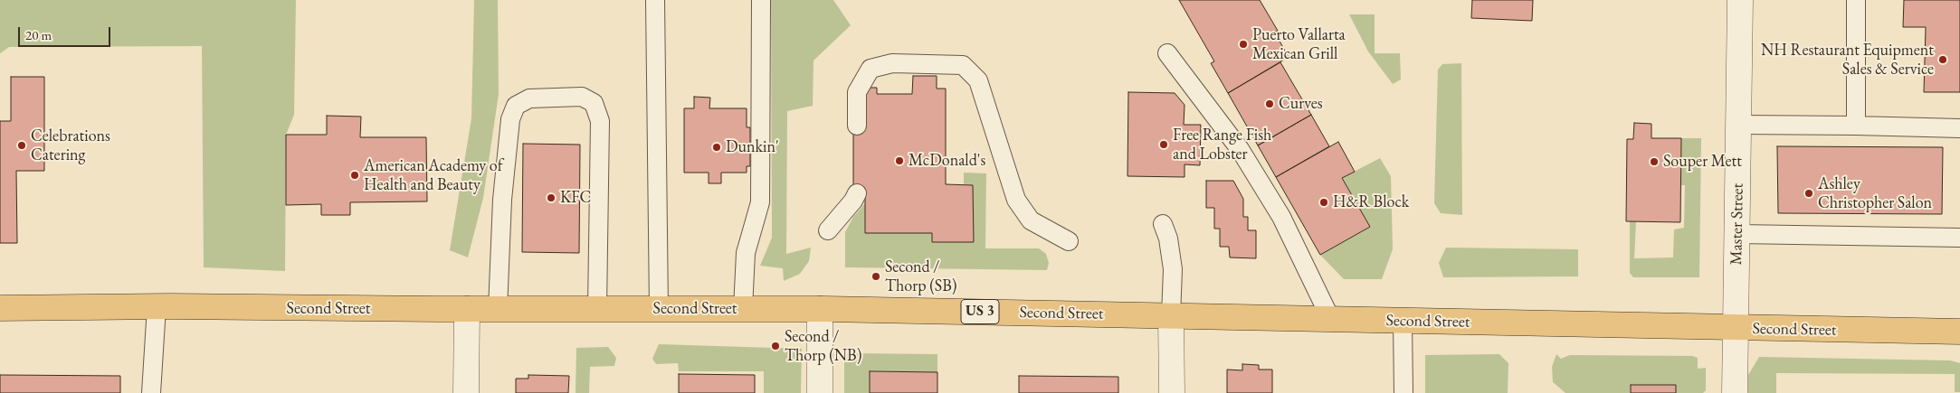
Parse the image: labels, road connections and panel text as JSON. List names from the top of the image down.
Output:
{
  "streets": {
    "main road": ["Second Street", "US 3"],
    "street": ["Master Street"]
  },
  "crossings": [
    ["Master Street", "Second Street"]
  ],
  "places": [
    "Puerto Vallarta Mexican Grill",
    "NH Restaurant Equipment Sales & Service",
    "Curves",
    "Free Range Fish and Lobster",
    "Celebrations Catering",
    "Dunkin'",
    "McDonald's",
    "Souper Mett",
    "American Academy of Health and Beauty",
    "Ashley Christopher Salon",
    "KFC",
    "H&R Block",
    "Second / Thorp (SB)",
    "Second / Thorp (NB)"
  ],
  "scale_bar": "20 m"
}
